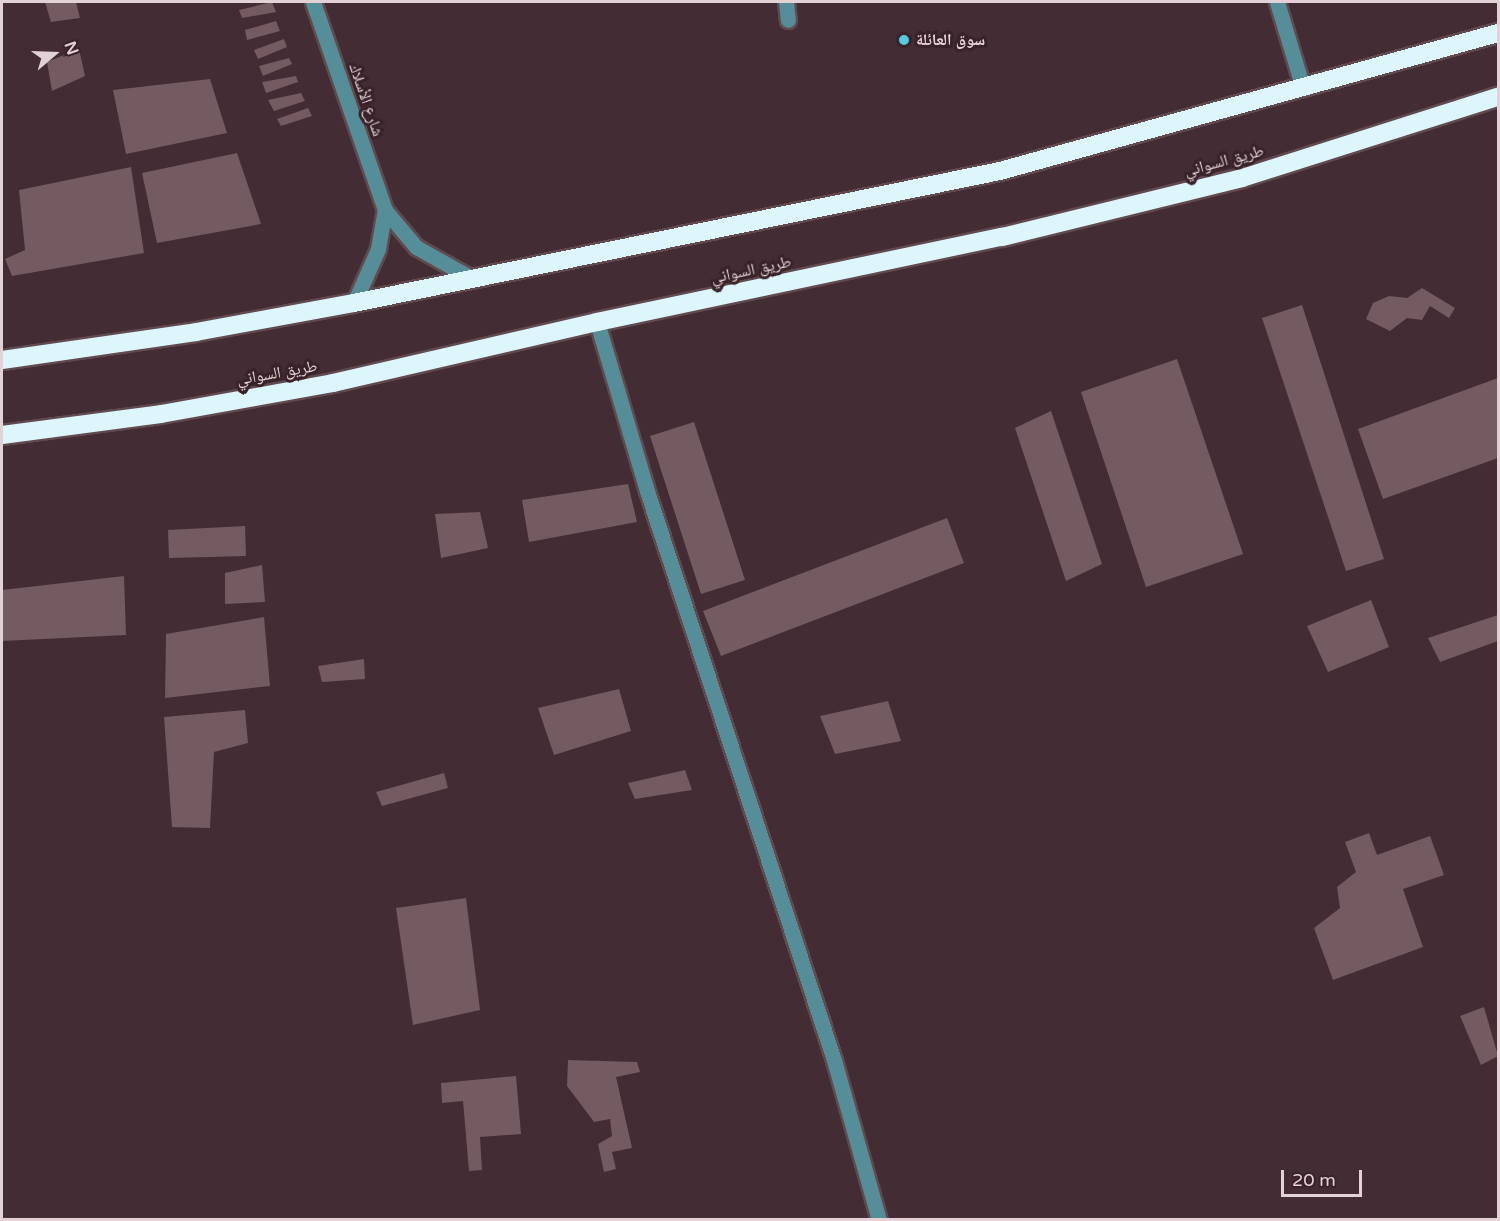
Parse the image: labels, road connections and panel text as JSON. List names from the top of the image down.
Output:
{
  "streets": {
    "highway": ["طريق السواني"],
    "street": ["شارع الأسلاك"]
  },
  "places": ["سوق العائلة"],
  "scale_bar": "20 m",
  "north": "right"
}
